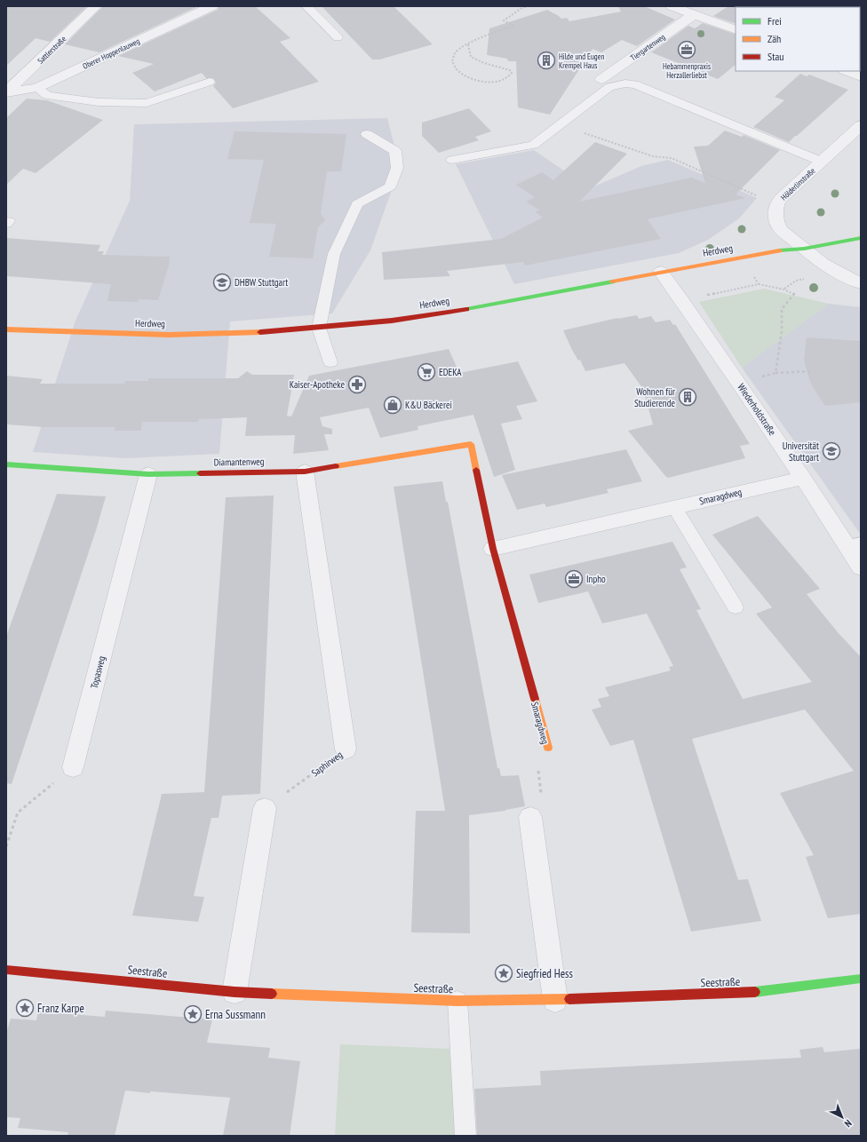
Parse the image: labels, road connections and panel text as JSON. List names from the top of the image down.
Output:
{
  "streets": {
    "street": [
      "Tiergartenweg",
      "Sattlerstraße",
      "Oberer Hoppenlauweg",
      "Hölderlinstraße",
      "Herdweg",
      "Wiederholdstraße",
      "Diamantenweg",
      "Smaragdweg",
      "Topasweg",
      "Saphirweg",
      "Seestraße"
    ]
  },
  "crossings": [
    ["Sattlerstraße", "Oberer Hoppenlauweg"],
    ["Hölderlinstraße", "Herdweg"],
    ["Herdweg", "Wiederholdstraße"],
    ["Wiederholdstraße", "Smaragdweg"],
    ["Diamantenweg", "Smaragdweg"],
    ["Diamantenweg", "Topasweg"],
    ["Diamantenweg", "Saphirweg"]
  ],
  "places": {
    "office": ["Hebammenpraxis Herzallerliebst", "Inpho"],
    "building": ["Hilde und Eugen Krempel Haus", "Wohnen für Studierende"],
    "school or university": ["DHBW Stuttgart", "Universität Stuttgart"],
    "supermarket": ["EDEKA"],
    "pharmacy": ["Kaiser-Apotheke"],
    "shop": ["K&U Bäckerei"],
    "place": ["Siegfried Hess", "Franz Karpe", "Erna Sussmann"]
  },
  "legend": ["Frei", "Zäh", "Stau"],
  "north": "bottom right"
}
